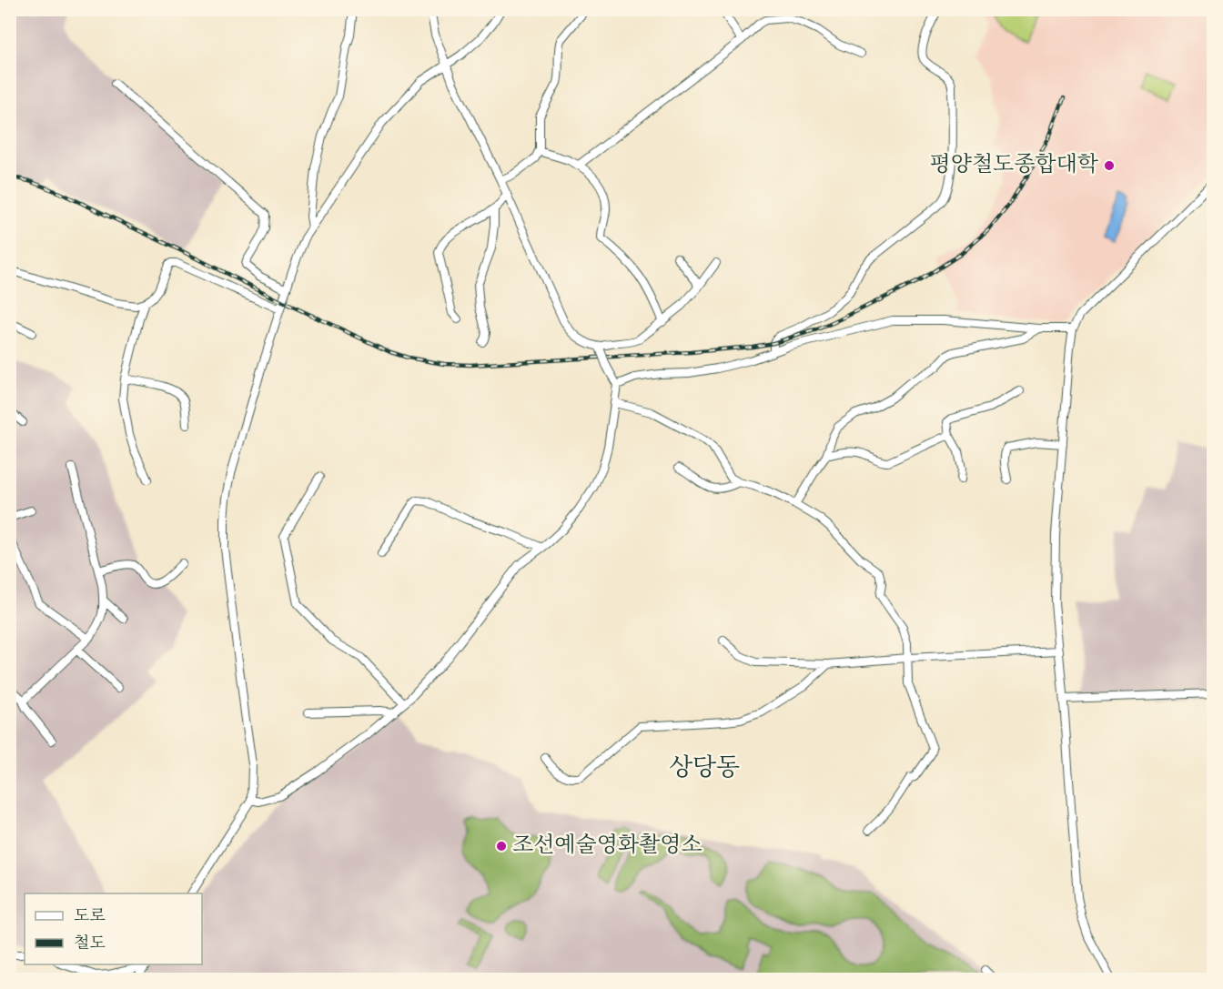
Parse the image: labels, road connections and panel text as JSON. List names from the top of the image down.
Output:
{
  "districts": ["상당동"],
  "places": ["평양철도종합대학", "조선예술영화촬영소"],
  "legend": ["도로", "철도"]
}
